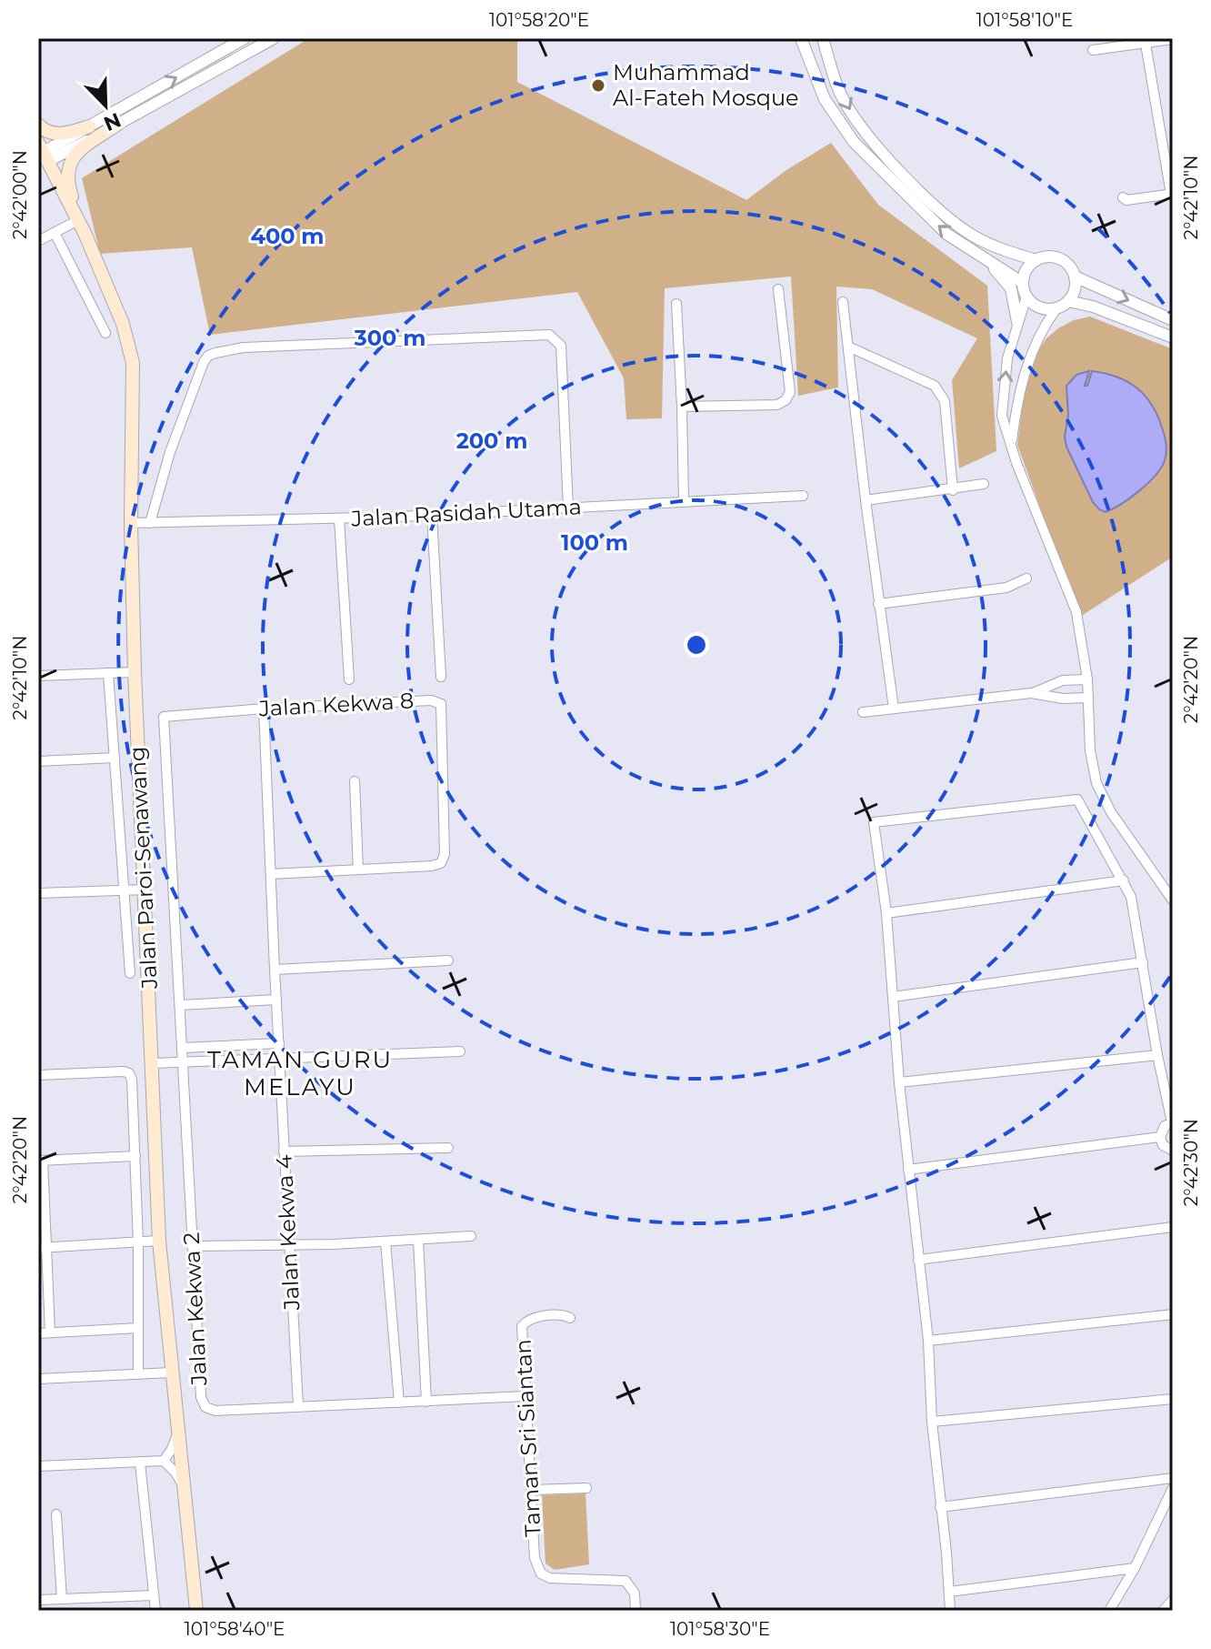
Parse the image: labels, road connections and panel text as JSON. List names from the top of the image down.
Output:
{
  "streets": {
    "main road": ["Jalan Paroi-Senawang"],
    "street": [
      "Jalan Rasidah Utama",
      "Jalan Kekwa 8",
      "Jalan Kekwa 4",
      "Jalan Kekwa 2",
      "Taman Sri Siantan"
    ]
  },
  "crossings": [
    ["Jalan Rasidah Utama", "Jalan Paroi-Senawang"],
    ["Jalan Kekwa 8", "Jalan Kekwa 4"],
    ["Jalan Kekwa 8", "Jalan Kekwa 2"],
    ["Jalan Kekwa 4", "Jalan Kekwa 2"],
    ["Jalan Kekwa 2", "Taman Sri Siantan"]
  ],
  "districts": ["TAMAN GURU MELAYU"],
  "places": ["Muhammad Al-Fateh Mosque"],
  "north": "bottom right",
  "coordinates": [
    "101°58'20\"E",
    "101°58'10\"E",
    "2°42'00\"N",
    "2°42'10\"N",
    "2°42'20\"N",
    "2°42'30\"N",
    "101°58'40\"E",
    "101°58'30\"E"
  ],
  "rings": [
    "400 m",
    "300 m",
    "200 m",
    "100 m"
  ]
}
